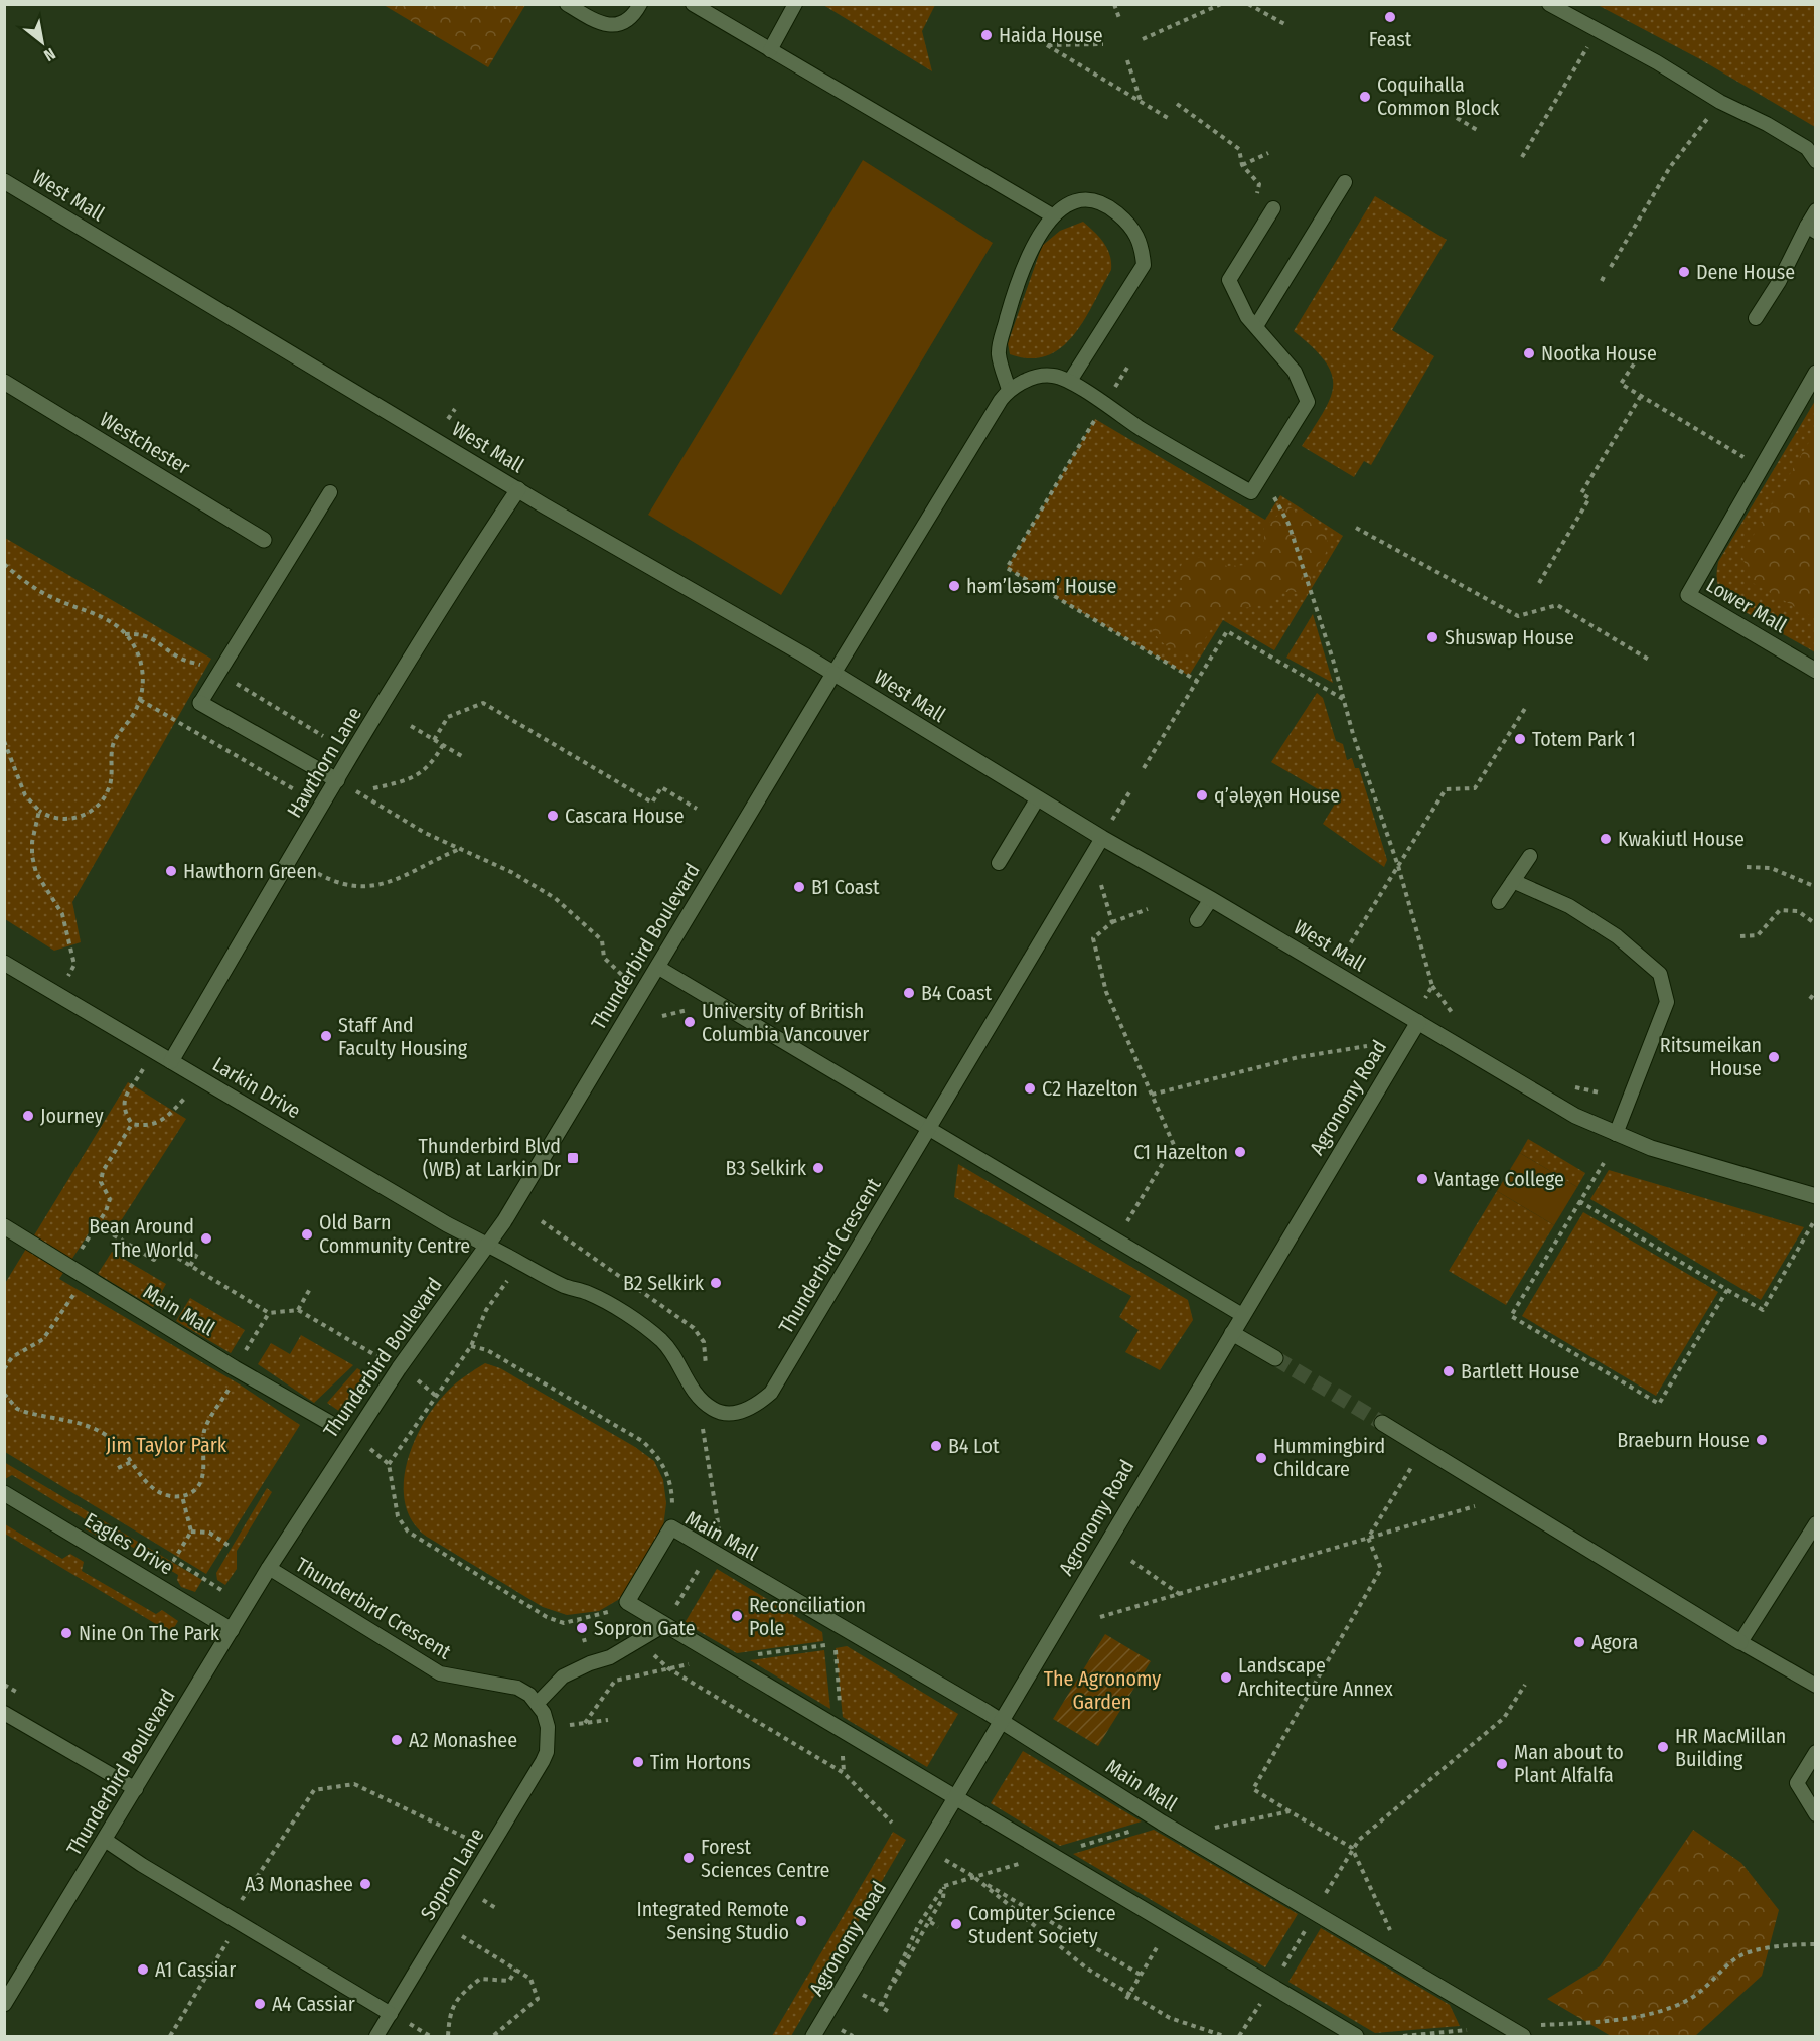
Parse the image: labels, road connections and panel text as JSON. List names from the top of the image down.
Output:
{
  "streets": {
    "street": [
      "West Mall",
      "Westchester",
      "Lower Mall",
      "Hawthorn Lane",
      "Thunderbird Boulevard",
      "Larkin Drive",
      "Agronomy Road",
      "Main Mall",
      "Eagles Drive"
    ],
    "lane": ["Thunderbird Crescent", "Sopron Lane"]
  },
  "crossings": [
    ["West Mall", "Hawthorn Lane"],
    ["West Mall", "Thunderbird Boulevard"],
    ["West Mall", "Agronomy Road"],
    ["West Mall", "Thunderbird Crescent"],
    ["Hawthorn Lane", "Larkin Drive"],
    ["Thunderbird Boulevard", "Larkin Drive"],
    ["Thunderbird Boulevard", "Thunderbird Crescent"],
    ["Thunderbird Boulevard", "Eagles Drive"],
    ["Larkin Drive", "Thunderbird Crescent"],
    ["Agronomy Road", "Main Mall"],
    ["Thunderbird Crescent", "Sopron Lane"]
  ],
  "parks": ["Jim Taylor Park", "The Agronomy Garden"],
  "places": {
    "other": [
      "Feast",
      "Haida House",
      "Coquihalla Common Block",
      "Dene House",
      "Nootka House",
      "həm’ləsəm’ House",
      "Shuswap House",
      "Totem Park 1",
      "q’ələχən House",
      "Cascara House",
      "Kwakiutl House",
      "Hawthorn Green",
      "B1 Coast",
      "B4 Coast",
      "University of British Columbia Vancouver",
      "Staff And Faculty Housing",
      "Ritsumeikan House",
      "C2 Hazelton",
      "Journey",
      "C1 Hazelton",
      "B3 Selkirk",
      "Vantage College",
      "Old Barn Community Centre",
      "Bean Around The World",
      "B2 Selkirk",
      "Bartlett House",
      "Braeburn House",
      "B4 Lot",
      "Hummingbird Childcare",
      "Reconciliation Pole",
      "Sopron Gate",
      "Nine On The Park",
      "Agora",
      "Landscape Architecture Annex",
      "A2 Monashee",
      "HR MacMillan Building",
      "Tim Hortons",
      "Man about to Plant Alfalfa",
      "Forest Sciences Centre",
      "A3 Monashee",
      "Integrated Remote Sensing Studio",
      "Computer Science Student Society",
      "A1 Cassiar",
      "A4 Cassiar"
    ],
    "transit": ["Thunderbird Blvd (WB) at Larkin Dr"]
  },
  "north": "bottom right"
}
